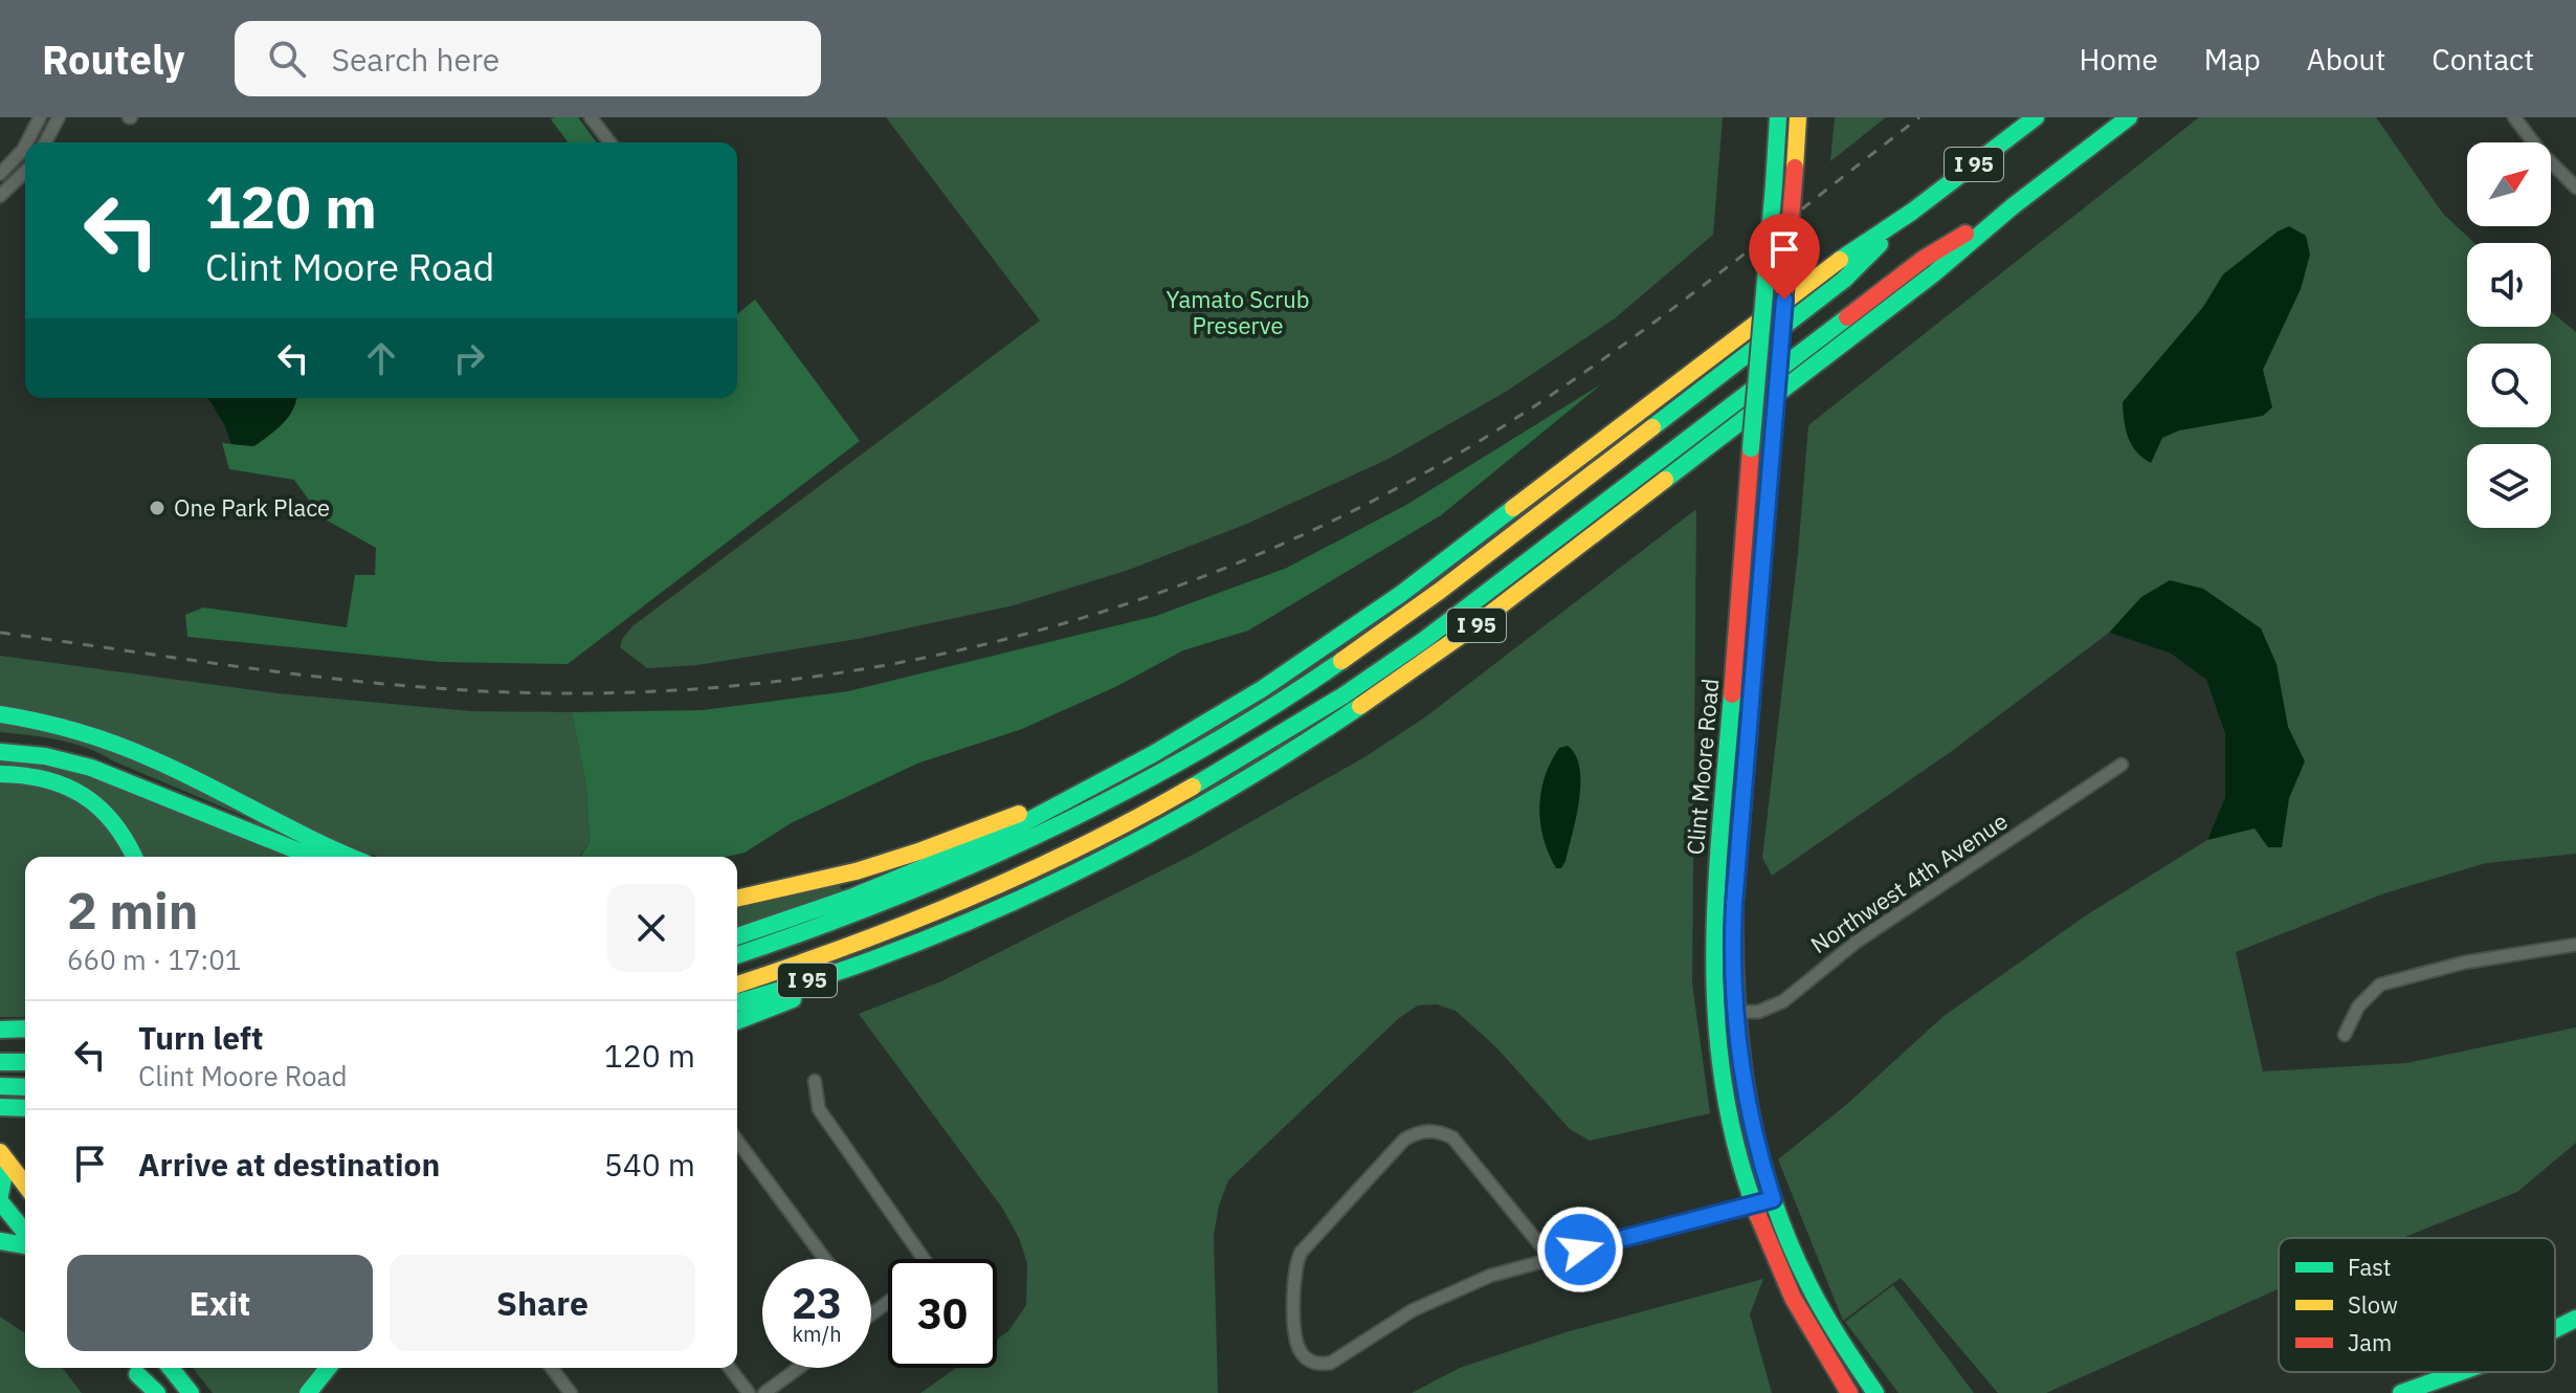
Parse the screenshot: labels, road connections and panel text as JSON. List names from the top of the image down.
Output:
{
  "streets": {
    "main road": ["I 95", "Clint Moore Road"],
    "street": ["Northwest 4th Avenue"]
  },
  "crossings": [
    ["Clint Moore Road", "Northwest 4th Avenue"]
  ],
  "parks": ["Yamato Scrub Preserve"],
  "places": ["One Park Place"],
  "legend": ["Fast", "Slow", "Jam"],
  "north": "top right",
  "page": {
    "header": "Routely",
    "search": "Search here",
    "nav": [
      "Home",
      "Map",
      "About",
      "Contact"
    ],
    "turn": ["120 m", "Clint Moore Road"],
    "heading": ["2 min", "660 m · 17:01"],
    "list": [
      {
        "name": "Turn left",
        "note": "Clint Moore Road",
        "value": "120 m"
      },
      {
        "name": "Arrive at destination",
        "value": "540 m"
      }
    ],
    "buttons": ["Exit", "Share"],
    "speed": "23 km/h",
    "limit": "30"
  }
}
